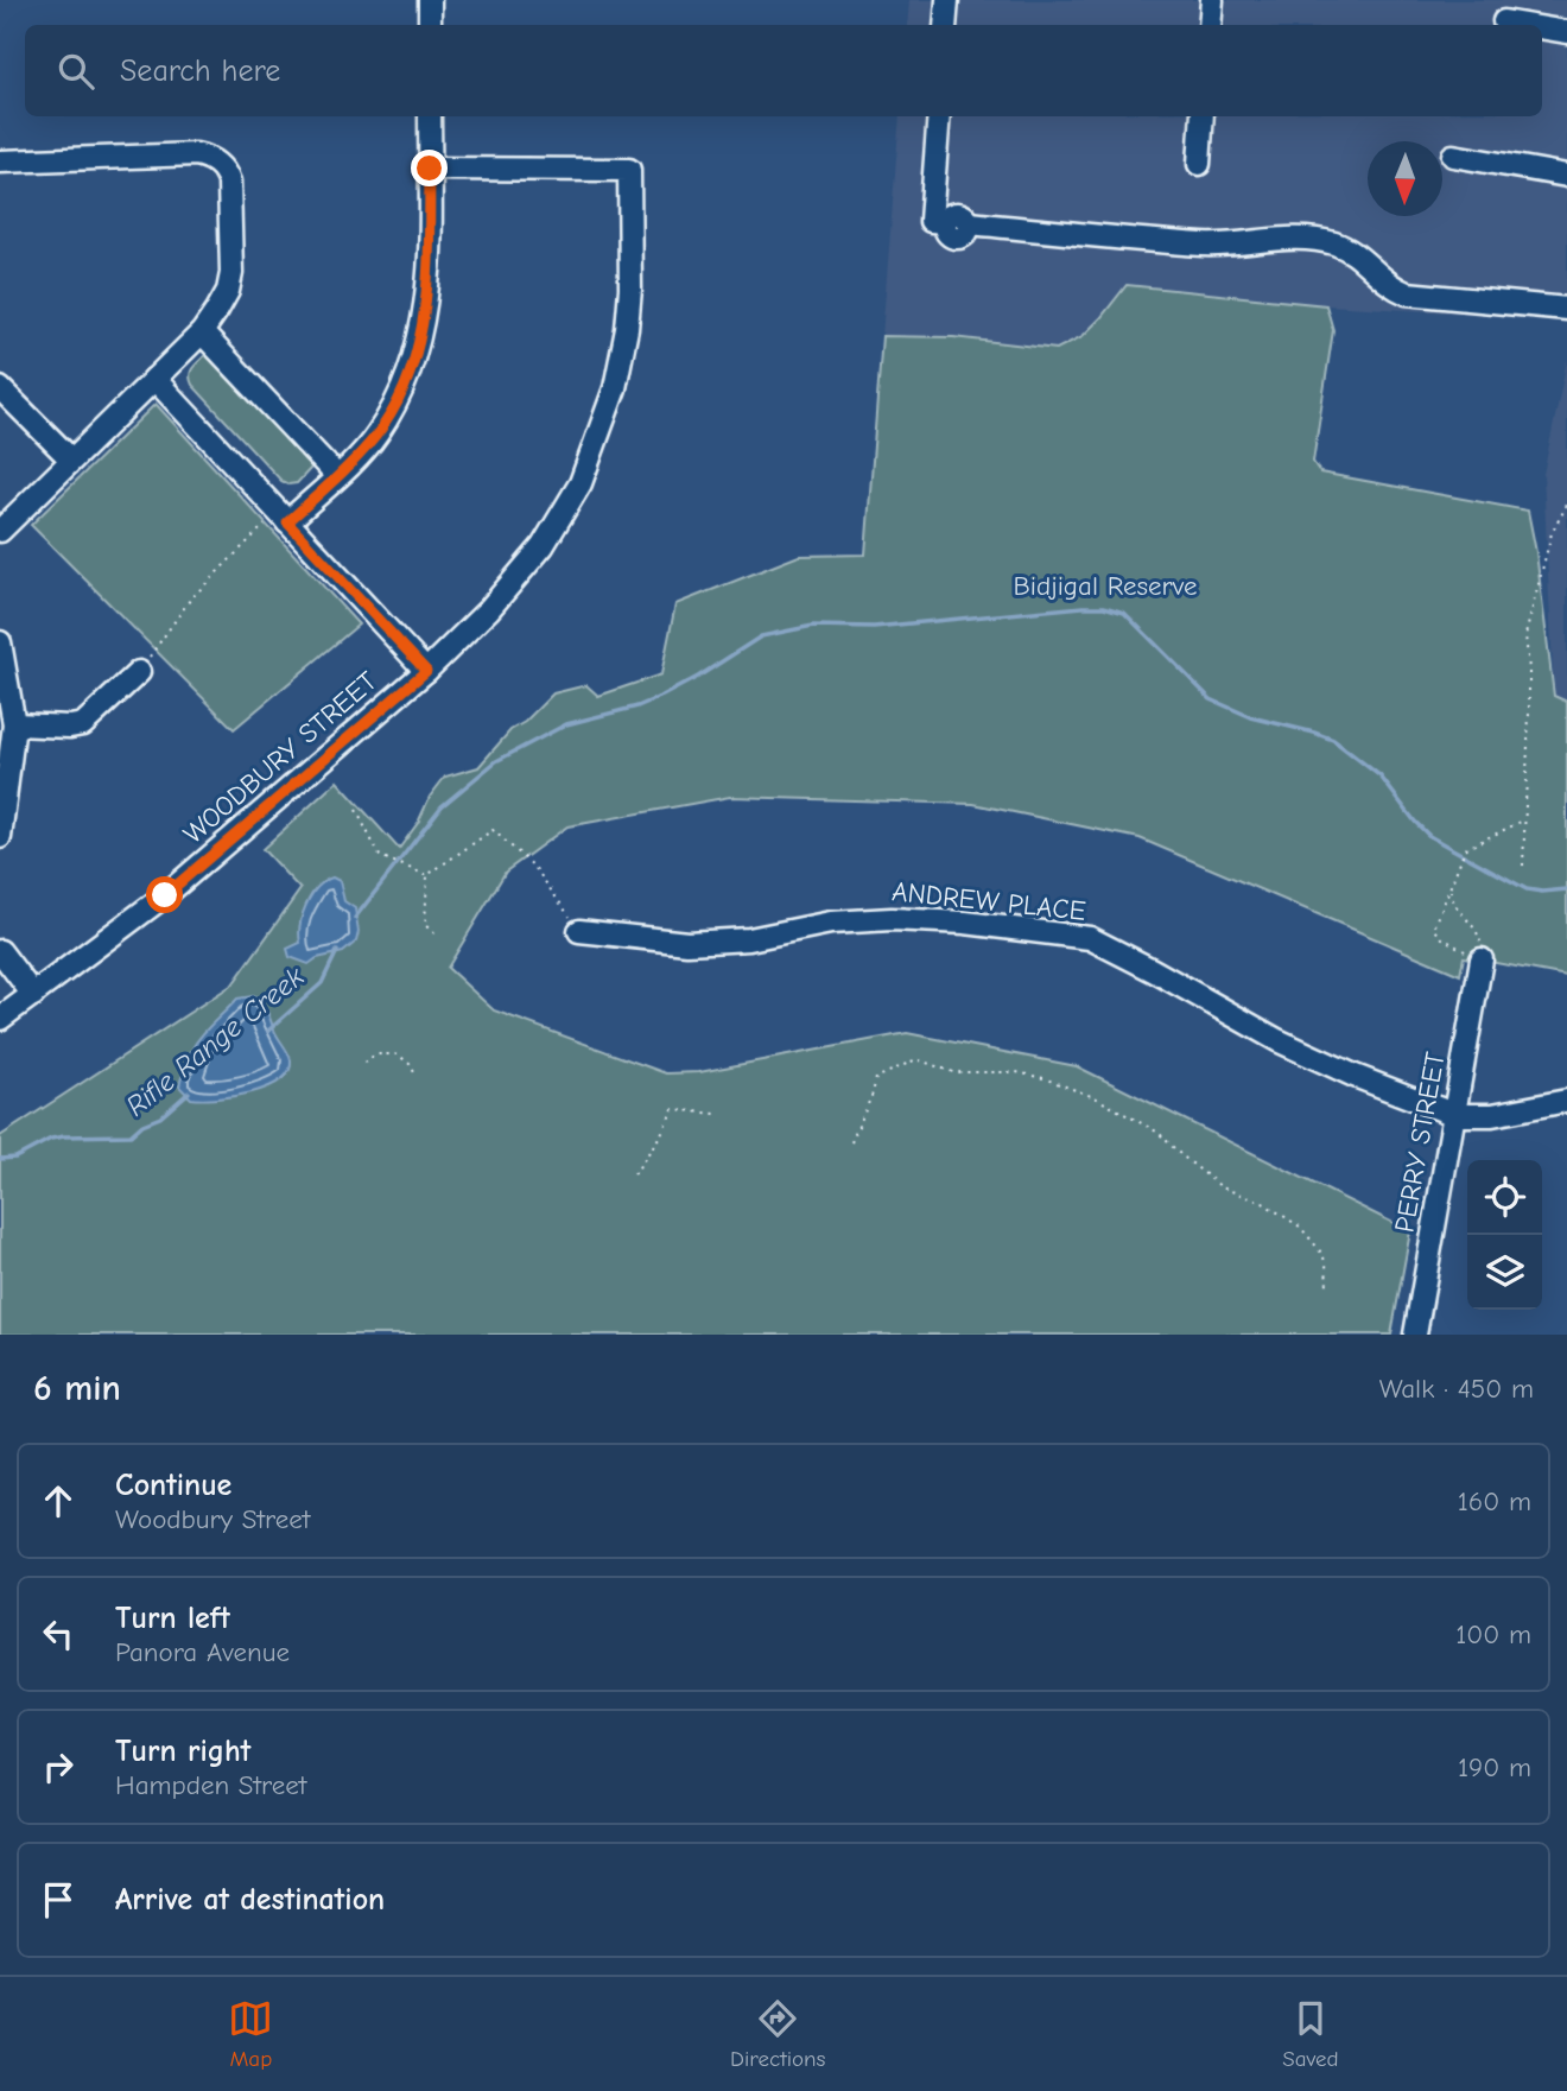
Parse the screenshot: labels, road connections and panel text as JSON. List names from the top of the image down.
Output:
{
  "streets": {
    "street": ["WOODBURY STREET", "ANDREW PLACE", "PERRY STREET"]
  },
  "crossings": [
    ["ANDREW PLACE", "PERRY STREET"]
  ],
  "water": ["Rifle Range Creek"],
  "parks": ["Bidjigal Reserve"],
  "north": "bottom",
  "page": {
    "search": "Search here",
    "heading": ["6 min", "Walk · 450 m"],
    "list": [
      ["Continue", "Woodbury Street", "160 m"],
      ["Turn left", "Panora Avenue", "100 m"],
      ["Turn right", "Hampden Street", "190 m"],
      "Arrive at destination"
    ],
    "nav": ["Map", "Directions", "Saved"]
  }
}
